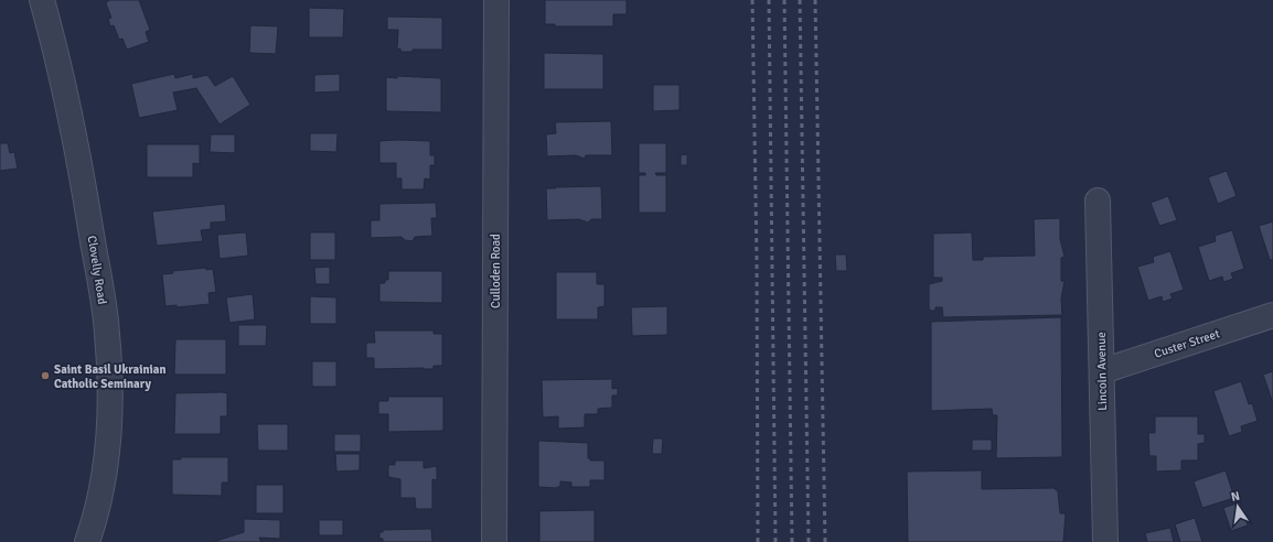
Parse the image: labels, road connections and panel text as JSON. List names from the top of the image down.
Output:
{
  "streets": {
    "street": [
      "Clovelly Road",
      "Culloden Road",
      "Custer Street",
      "Lincoln Avenue"
    ]
  },
  "crossings": [
    ["Custer Street", "Lincoln Avenue"]
  ],
  "places": ["Saint Basil Ukrainian Catholic Seminary"],
  "north": "top"
}
